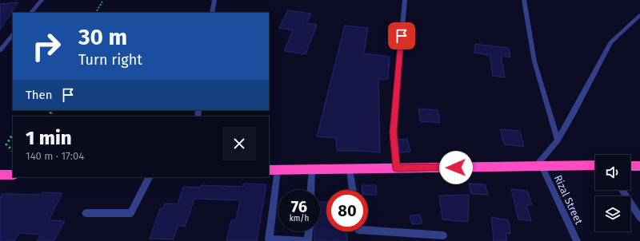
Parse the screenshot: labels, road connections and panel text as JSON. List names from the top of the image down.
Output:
{
  "streets": {
    "street": ["Rizal Street"]
  },
  "page": {
    "turn": ["30 m", "Turn right"],
    "then": "Then",
    "heading": ["1 min", "140 m · 17:04"],
    "speed": "76 km/h",
    "limit": "80"
  }
}
